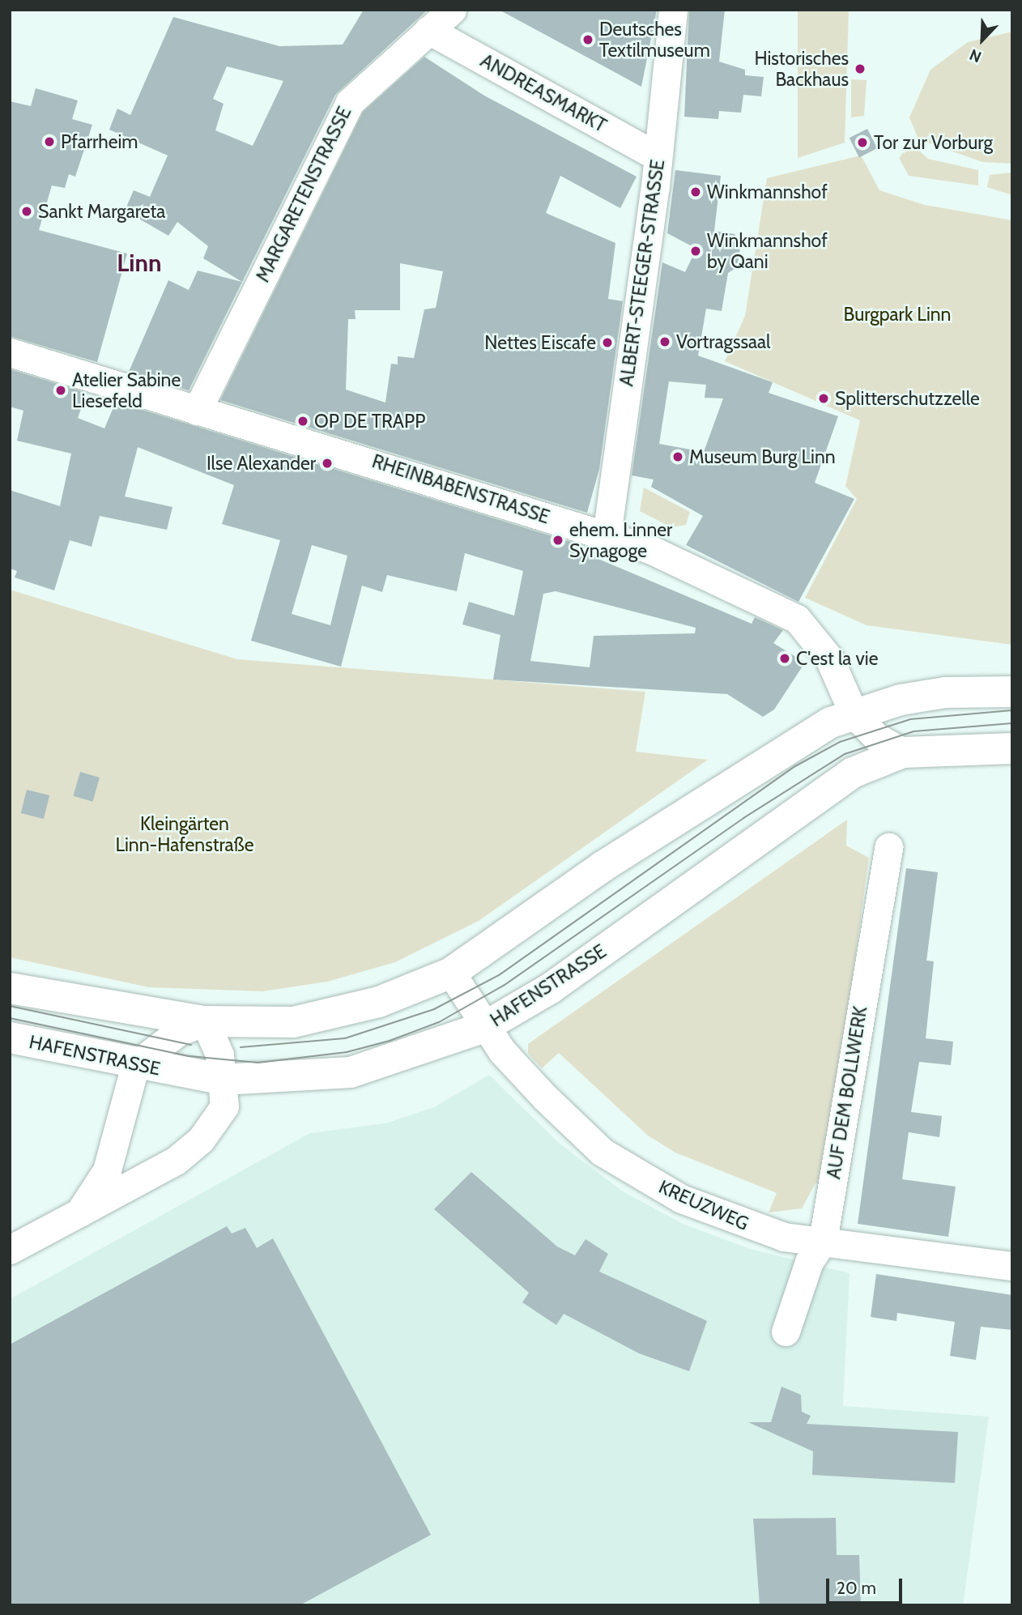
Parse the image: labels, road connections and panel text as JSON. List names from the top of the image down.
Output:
{
  "streets": {
    "main road": ["HAFENSTRASSE"],
    "street": [
      "ANDREASMARKT",
      "MARGARETENSTRASSE",
      "ALBERT-STEEGER-STRASSE",
      "RHEINBABENSTRASSE",
      "AUF DEM BOLLWERK",
      "KREUZWEG"
    ]
  },
  "crossings": [
    ["ANDREASMARKT", "MARGARETENSTRASSE"],
    ["ANDREASMARKT", "ALBERT-STEEGER-STRASSE"],
    ["MARGARETENSTRASSE", "RHEINBABENSTRASSE"],
    ["ALBERT-STEEGER-STRASSE", "RHEINBABENSTRASSE"],
    ["RHEINBABENSTRASSE", "HAFENSTRASSE"],
    ["HAFENSTRASSE", "KREUZWEG"],
    ["AUF DEM BOLLWERK", "KREUZWEG"]
  ],
  "districts": ["Linn"],
  "parks": ["Burgpark Linn", "Kleingärten Linn-Hafenstraße"],
  "places": [
    "Deutsches Textilmuseum",
    "Historisches Backhaus",
    "Pfarrheim",
    "Tor zur Vorburg",
    "Winkmannshof",
    "Sankt Margareta",
    "Winkmannshof by Qani",
    "Vortragssaal",
    "Nettes Eiscafe",
    "Atelier Sabine Liesefeld",
    "Splitterschutzzelle",
    "OP DE TRAPP",
    "Museum Burg Linn",
    "Ilse Alexander",
    "ehem. Linner Synagoge",
    "C'est la vie"
  ],
  "scale_bar": "20 m",
  "north": "bottom left"
}
